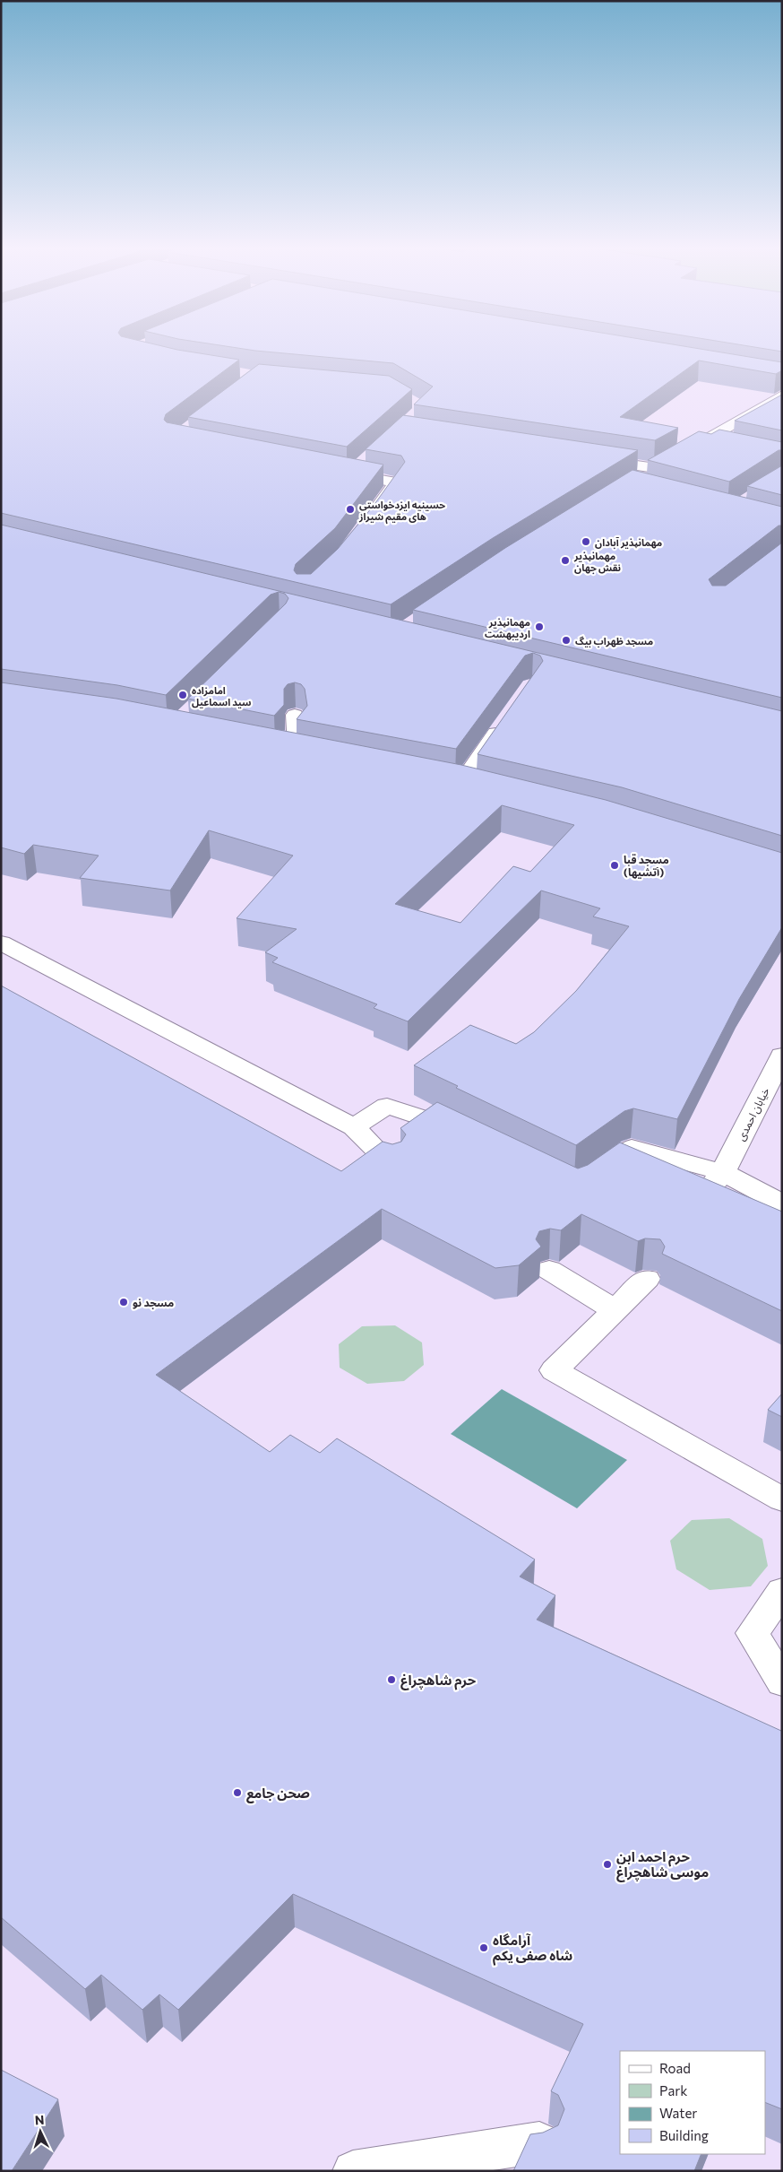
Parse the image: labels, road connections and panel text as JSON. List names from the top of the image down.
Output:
{
  "streets": {
    "street": ["خیابان احمدی"]
  },
  "places": [
    "حسینیه ایزدخواستی های مقیم شیراز",
    "مهمانپذیر آبادان",
    "مهمانپذیر نقش جهان",
    "مهمانپذیر اردیبهشت",
    "مسجد ظهراب بیگ",
    "امامزاده سید اسماعیل",
    "مسجد قبا (آتشیها)",
    "مسجد نو",
    "حرم شاهچراغ",
    "صحن جامع",
    "حرم احمد ابن موسی شاهچراغ",
    "آرامگاه شاه صفی یکم"
  ],
  "legend": [
    "Road",
    "Park",
    "Water",
    "Building"
  ],
  "north": "top"
}
